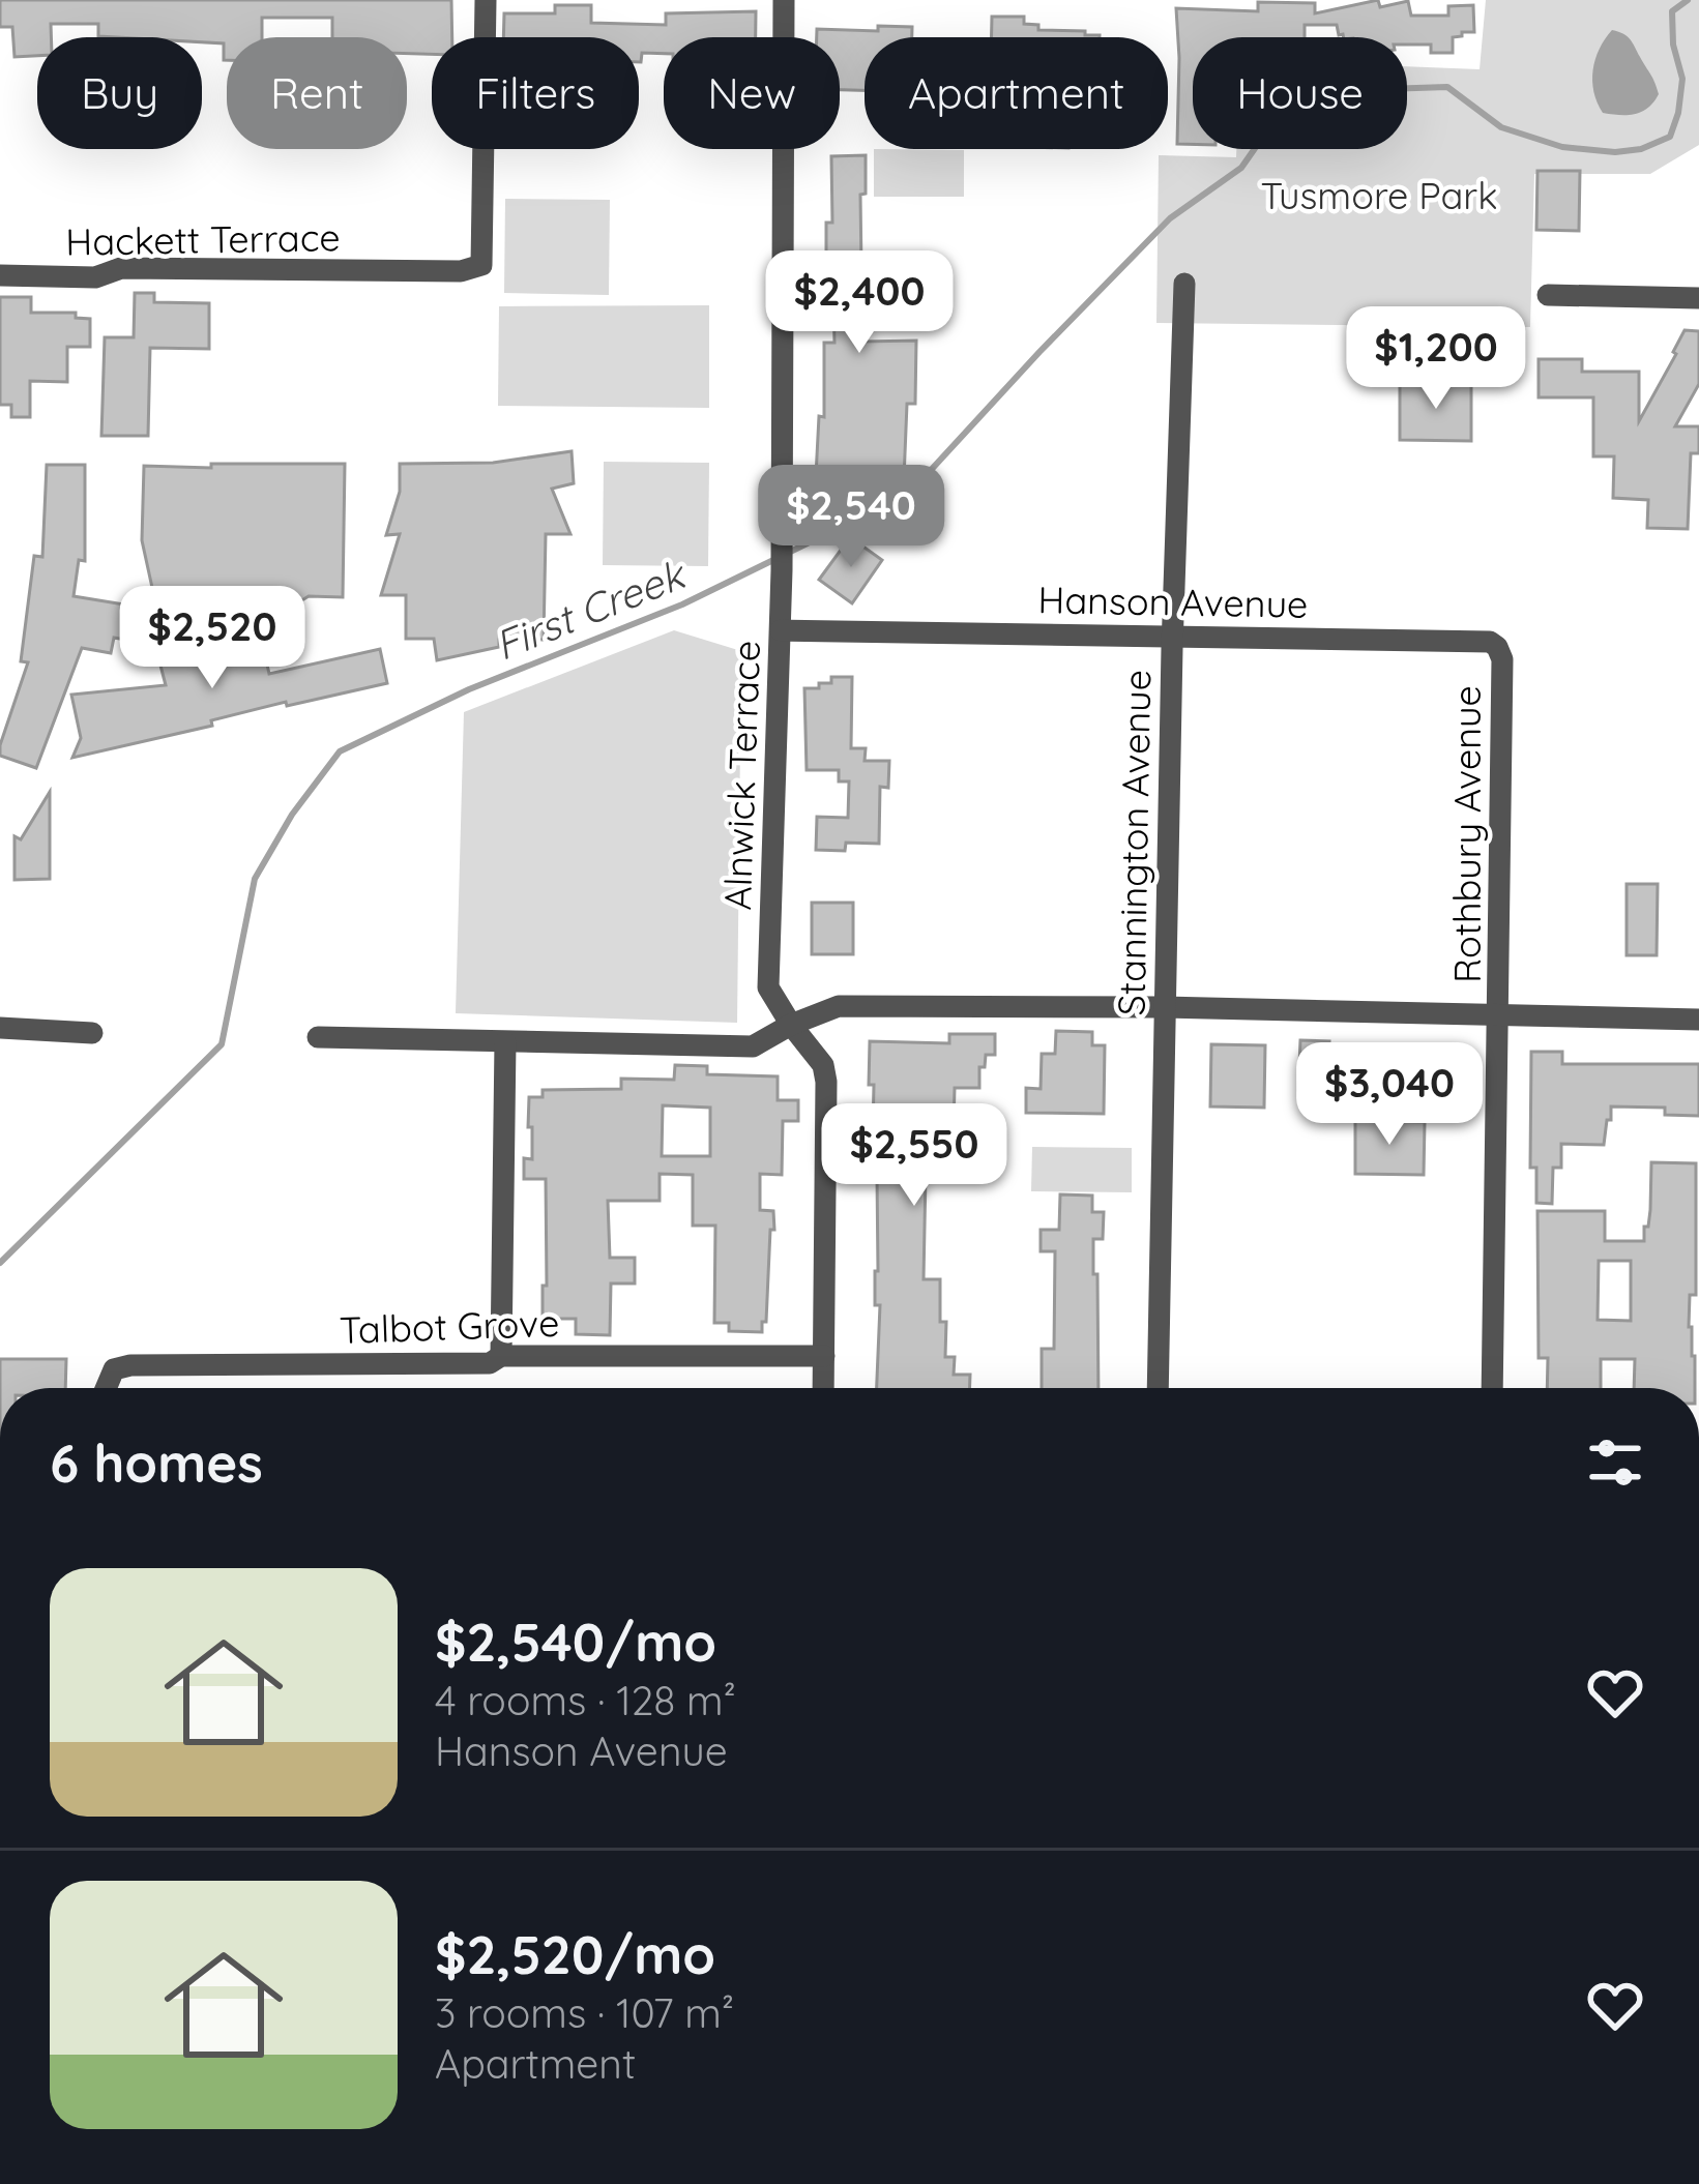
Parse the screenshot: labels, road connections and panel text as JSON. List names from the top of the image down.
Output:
{
  "streets": {
    "street": [
      "Hackett Terrace",
      "Hanson Avenue",
      "Alnwick Terrace",
      "Rothbury Avenue",
      "Stannington Avenue",
      "Talbot Grove"
    ]
  },
  "crossings": [
    ["Hanson Avenue", "Alnwick Terrace"],
    ["Hanson Avenue", "Rothbury Avenue"],
    ["Hanson Avenue", "Stannington Avenue"],
    ["Alnwick Terrace", "Talbot Grove"]
  ],
  "water": ["First Creek"],
  "parks": ["Tusmore Park"],
  "page": {
    "chip": [
      "Buy",
      "Rent",
      "Filters",
      "New",
      "Apartment",
      "House"
    ],
    "price": [
      "$2,400",
      "$1,200",
      "$2,540",
      "$2,520",
      "$3,040",
      "$2,550"
    ],
    "heading": "6 homes",
    "list": [
      {
        "name": "$2,540/mo",
        "note": "4 rooms · 128 m² · Hanson Avenue"
      },
      {
        "name": "$2,520/mo",
        "note": "3 rooms · 107 m² · Apartment"
      }
    ]
  }
}
